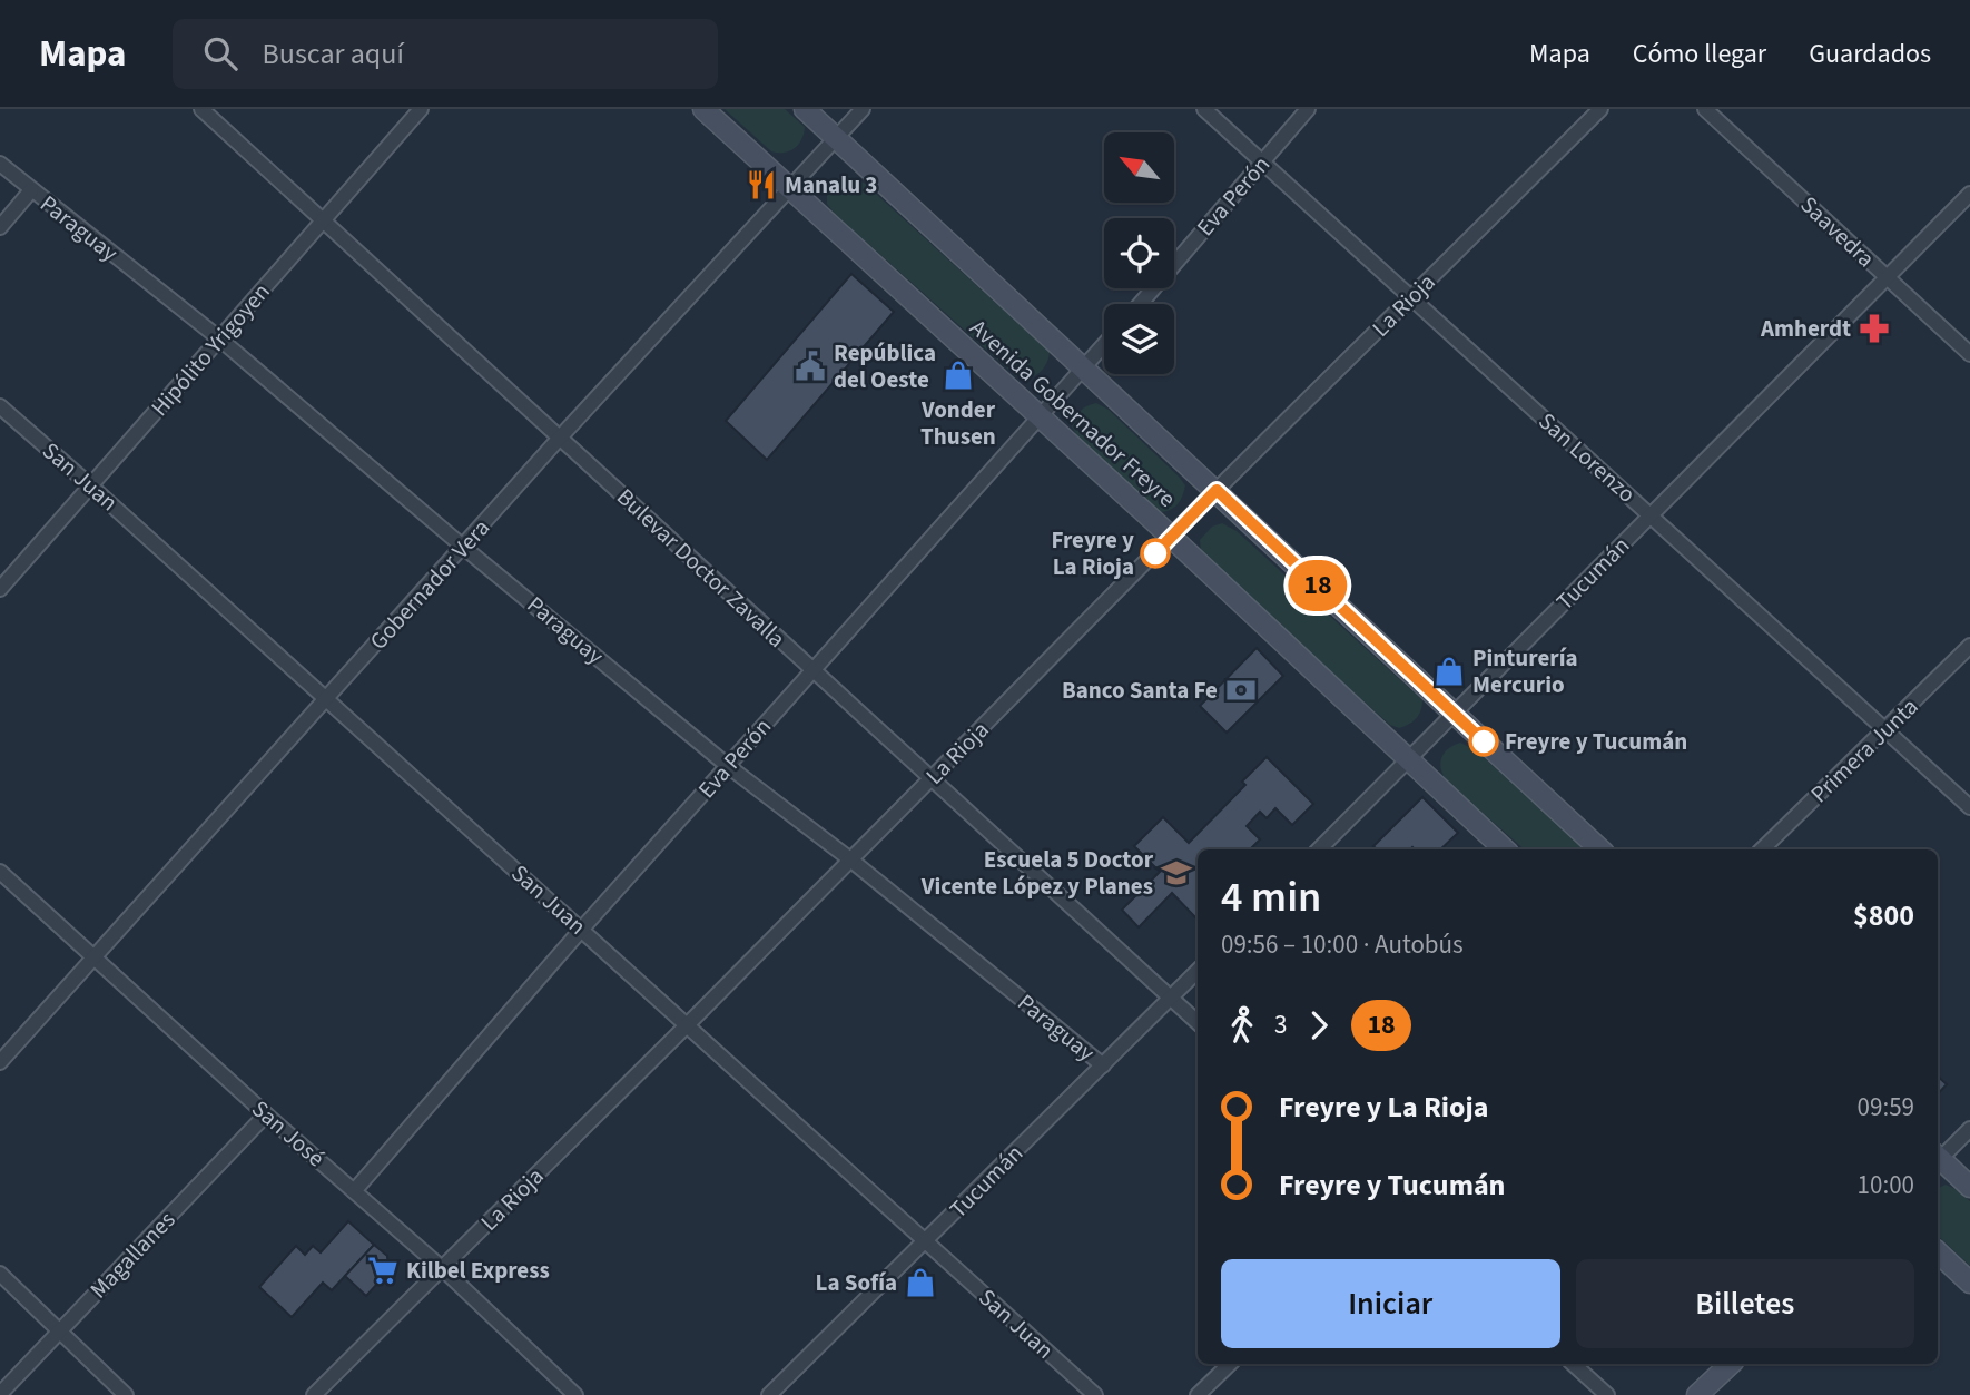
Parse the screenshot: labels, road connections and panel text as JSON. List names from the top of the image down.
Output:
{
  "streets": {
    "main road": ["Avenida Gobernador Freyre"],
    "street": [
      "Eva Perón",
      "Paraguay",
      "Saavedra",
      "La Rioja",
      "Hipólito Yrigoyen",
      "San Lorenzo",
      "San Juan",
      "Bulevar Doctor Zavalla",
      "Tucumán",
      "Gobernador Vera",
      "Primera Junta",
      "San José",
      "Magallanes"
    ]
  },
  "crossings": [
    ["Eva Perón", "Paraguay"],
    ["Eva Perón", "Avenida Gobernador Freyre"],
    ["Eva Perón", "San Lorenzo"],
    ["Eva Perón", "San Juan"],
    ["Eva Perón", "Bulevar Doctor Zavalla"],
    ["Eva Perón", "San José"],
    ["Paraguay", "La Rioja"],
    ["Paraguay", "Hipólito Yrigoyen"],
    ["Paraguay", "Tucumán"],
    ["Paraguay", "Gobernador Vera"],
    ["Saavedra", "Tucumán"],
    ["La Rioja", "Avenida Gobernador Freyre"],
    ["La Rioja", "San Lorenzo"],
    ["La Rioja", "San Juan"],
    ["La Rioja", "Bulevar Doctor Zavalla"],
    ["La Rioja", "San José"],
    ["Hipólito Yrigoyen", "San Juan"],
    ["Hipólito Yrigoyen", "Bulevar Doctor Zavalla"],
    ["Avenida Gobernador Freyre", "Tucumán"],
    ["Avenida Gobernador Freyre", "Gobernador Vera"],
    ["San Lorenzo", "Tucumán"],
    ["San Lorenzo", "Primera Junta"],
    ["San Juan", "Tucumán"],
    ["San Juan", "Gobernador Vera"],
    ["Bulevar Doctor Zavalla", "Tucumán"],
    ["Bulevar Doctor Zavalla", "Gobernador Vera"],
    ["Gobernador Vera", "San José"],
    ["San José", "Magallanes"]
  ],
  "places": {
    "restaurant": ["Manalu 3"],
    "pharmacy": ["Amherdt"],
    "public building": ["República del Oeste"],
    "shop": ["Vonder Thusen", "Pinturería Mercurio", "La Sofía"],
    "other": ["Freyre y La Rioja", "Freyre y Tucumán"],
    "bank": ["Banco Santa Fe"],
    "school or university": ["Escuela 5 Doctor Vicente López y Planes"],
    "supermarket": ["Kilbel Express"]
  },
  "lines": ["bus line 18"],
  "north": "top left",
  "page": {
    "header": "Mapa",
    "search": "Buscar aquí",
    "nav": ["Mapa", "Cómo llegar", "Guardados"],
    "on_map": "18",
    "heading": ["4 min", "09:56 – 10:00 · Autobús", "$800"],
    "legs": ["3", "18"],
    "list": [
      {
        "name": "Freyre y La Rioja",
        "value": "09:59"
      },
      {
        "name": "Freyre y Tucumán",
        "value": "10:00"
      }
    ],
    "buttons": ["Iniciar", "Billetes"]
  }
}
